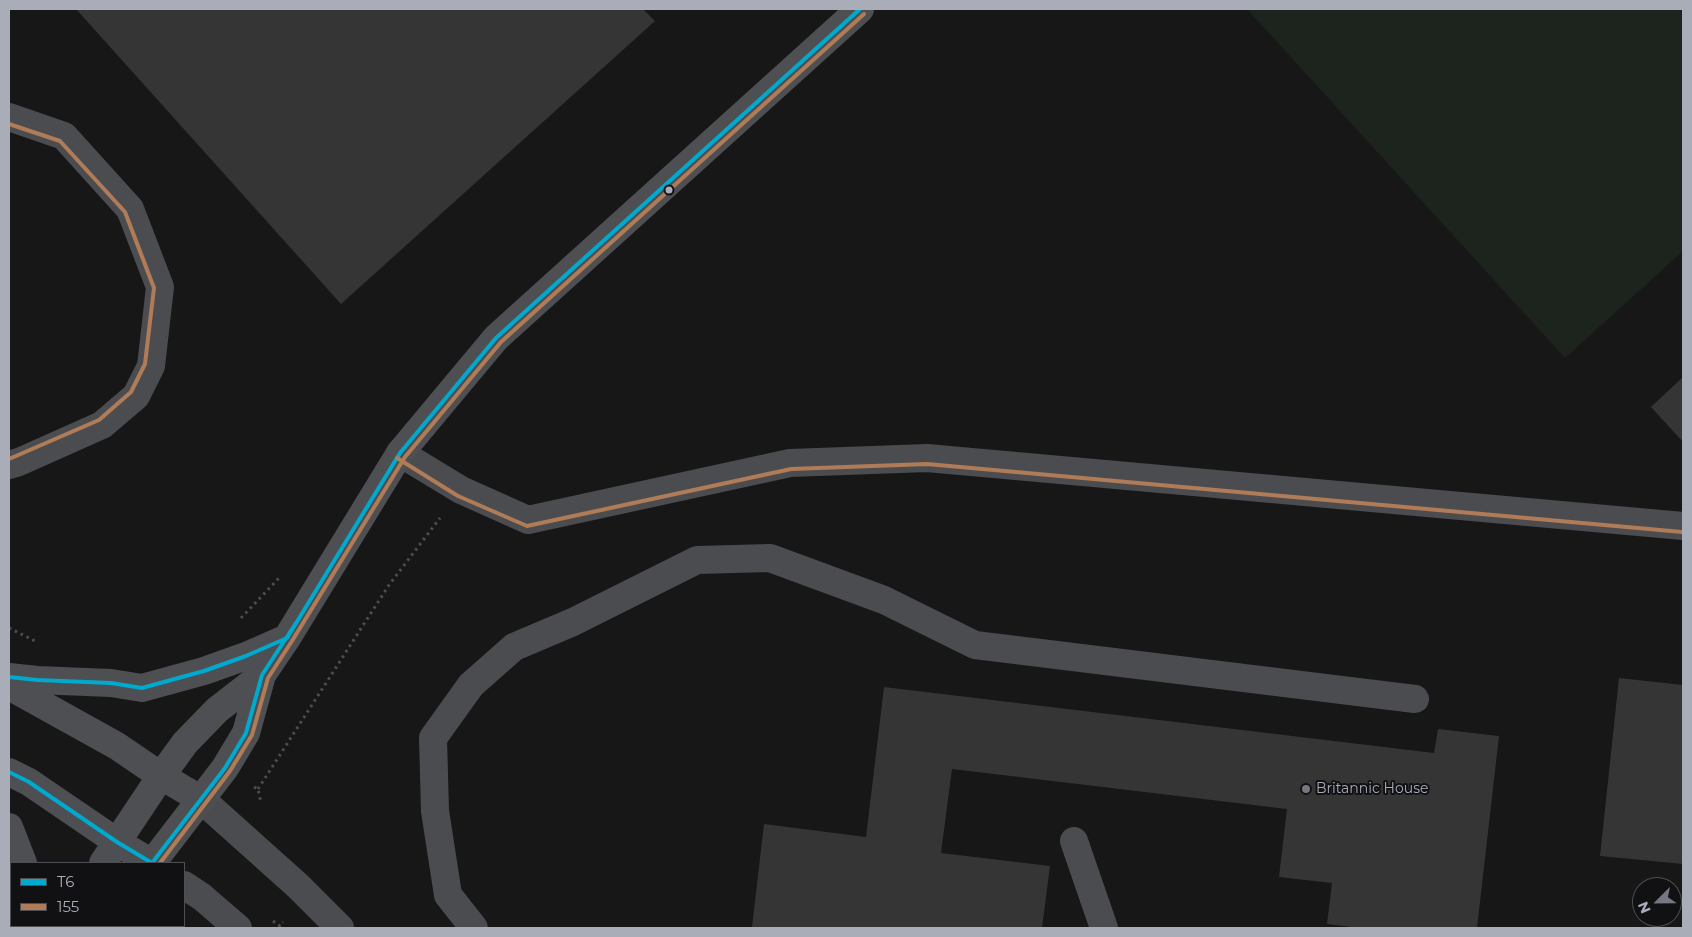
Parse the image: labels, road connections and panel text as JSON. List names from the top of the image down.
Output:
{
  "places": ["Britannic House"],
  "lines": ["transit line T6", "transit line 155"],
  "legend": ["T6", "155"],
  "north": "bottom left"
}
